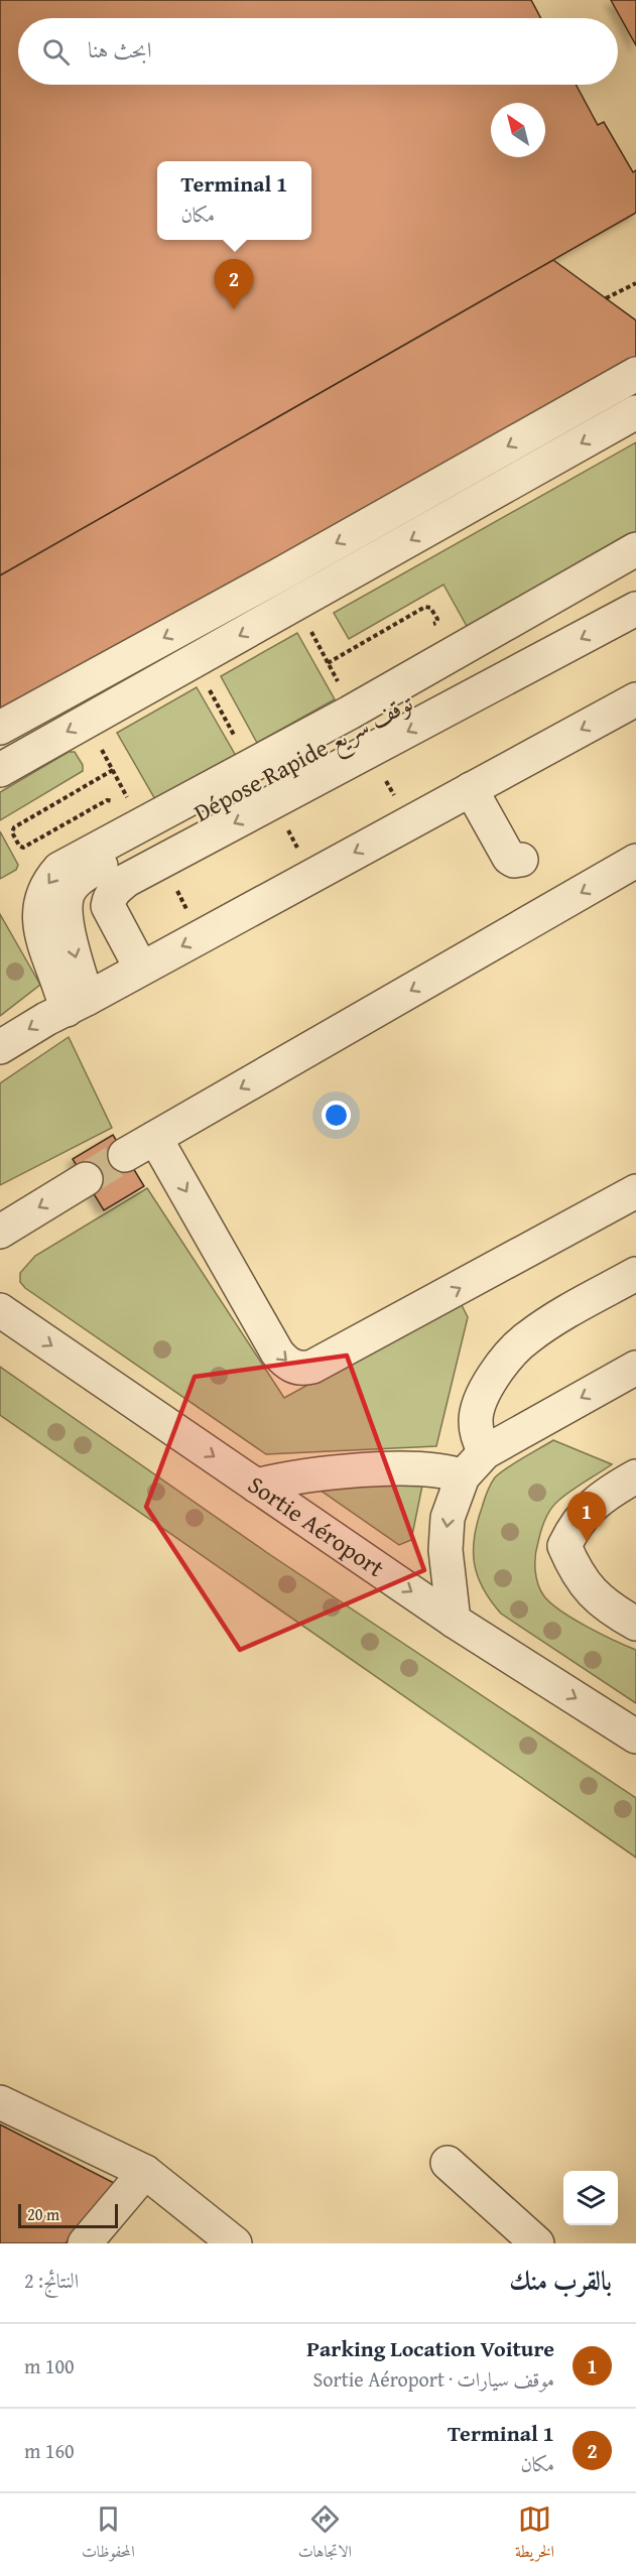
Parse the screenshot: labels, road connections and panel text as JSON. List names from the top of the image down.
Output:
{
  "streets": {
    "street": ["Dépose Rapide توقف سريع", "Sortie Aéroport"]
  },
  "one_way": ["Sortie Aéroport"],
  "scale_bar": "20 m",
  "north": "top left",
  "page": {
    "search": "ابحث هنا",
    "popup": ["Terminal 1", "مكان"],
    "pins": ["2", "1"],
    "scale": "20 m",
    "heading": ["بالقرب منك", "النتائج: 2"],
    "list": [
      {
        "mark": "1",
        "name": "Parking Location Voiture",
        "note": "موقف سيارات · Sortie Aéroport",
        "value": "100 m"
      },
      {
        "mark": "2",
        "name": "Terminal 1",
        "note": "مكان",
        "value": "160 m"
      }
    ],
    "nav": ["الخريطة", "الاتجاهات", "المحفوظات"]
  }
}
